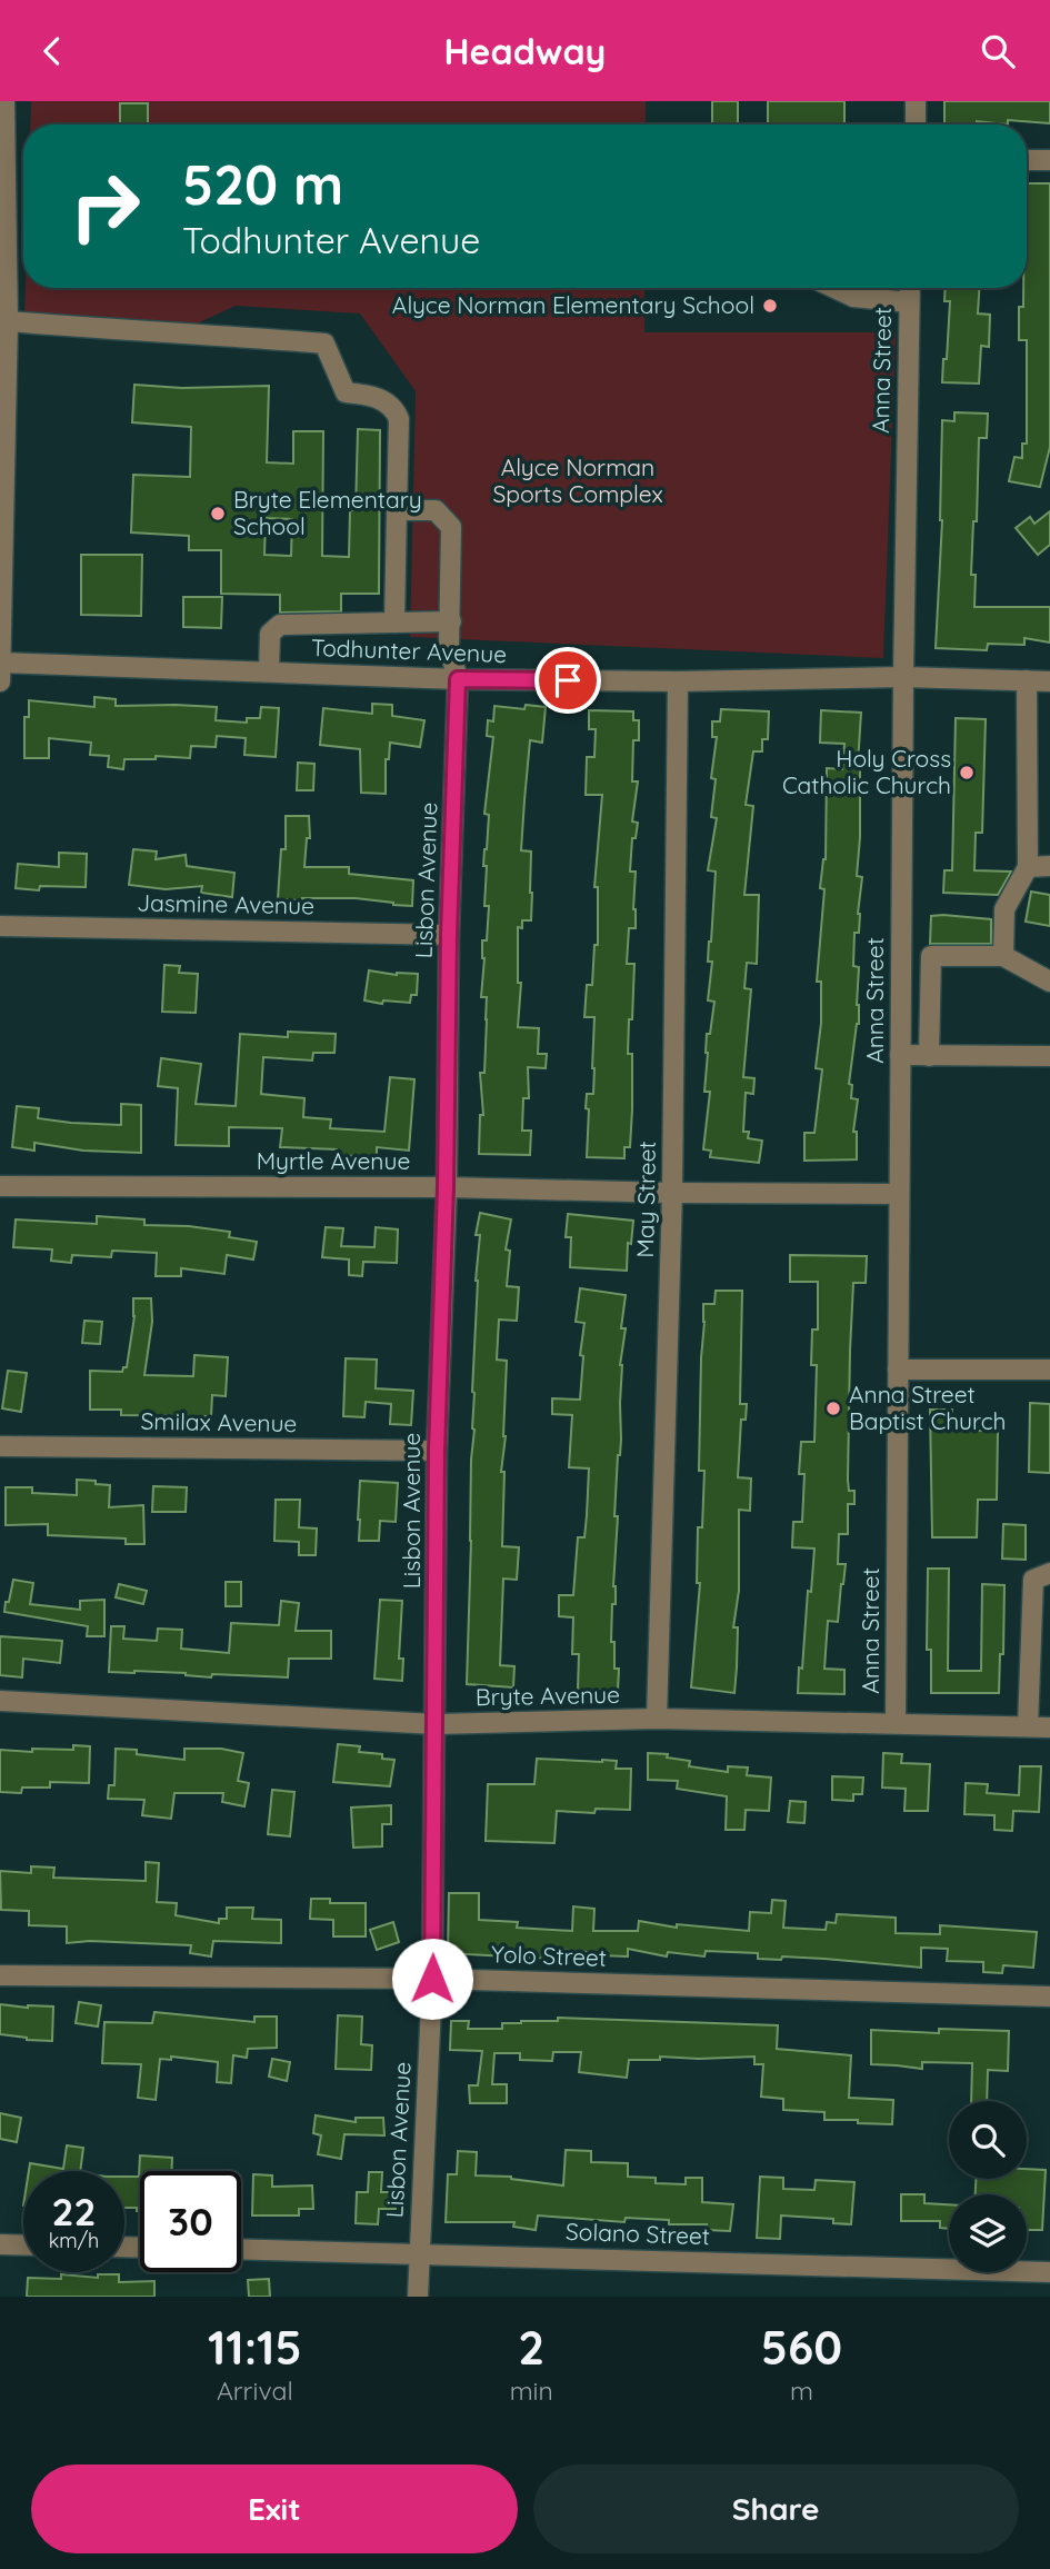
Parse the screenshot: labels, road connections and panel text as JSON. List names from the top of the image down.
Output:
{
  "streets": {
    "street": [
      "Anna Street",
      "Todhunter Avenue",
      "Lisbon Avenue",
      "Jasmine Avenue",
      "Myrtle Avenue",
      "May Street",
      "Smilax Avenue",
      "Bryte Avenue",
      "Yolo Street",
      "Solano Street"
    ]
  },
  "crossings": [
    ["Anna Street", "Todhunter Avenue"],
    ["Anna Street", "Myrtle Avenue"],
    ["Anna Street", "Bryte Avenue"],
    ["Todhunter Avenue", "Lisbon Avenue"],
    ["Todhunter Avenue", "May Street"],
    ["Lisbon Avenue", "Jasmine Avenue"],
    ["Lisbon Avenue", "Myrtle Avenue"],
    ["Lisbon Avenue", "Smilax Avenue"],
    ["Lisbon Avenue", "Bryte Avenue"],
    ["Lisbon Avenue", "Yolo Street"],
    ["Lisbon Avenue", "Solano Street"],
    ["Myrtle Avenue", "May Street"],
    ["May Street", "Bryte Avenue"]
  ],
  "parks": ["Alyce Norman Sports Complex"],
  "places": [
    "Alyce Norman Elementary School",
    "Bryte Elementary School",
    "Holy Cross Catholic Church",
    "Anna Street Baptist Church"
  ],
  "page": {
    "header": "Headway",
    "turn": ["520 m", "Todhunter Avenue"],
    "speed": "22 km/h",
    "limit": "30",
    "eta": [
      "11:15",
      "Arrival",
      "2",
      "min",
      "560",
      "m"
    ],
    "buttons": ["Exit", "Share"]
  }
}
